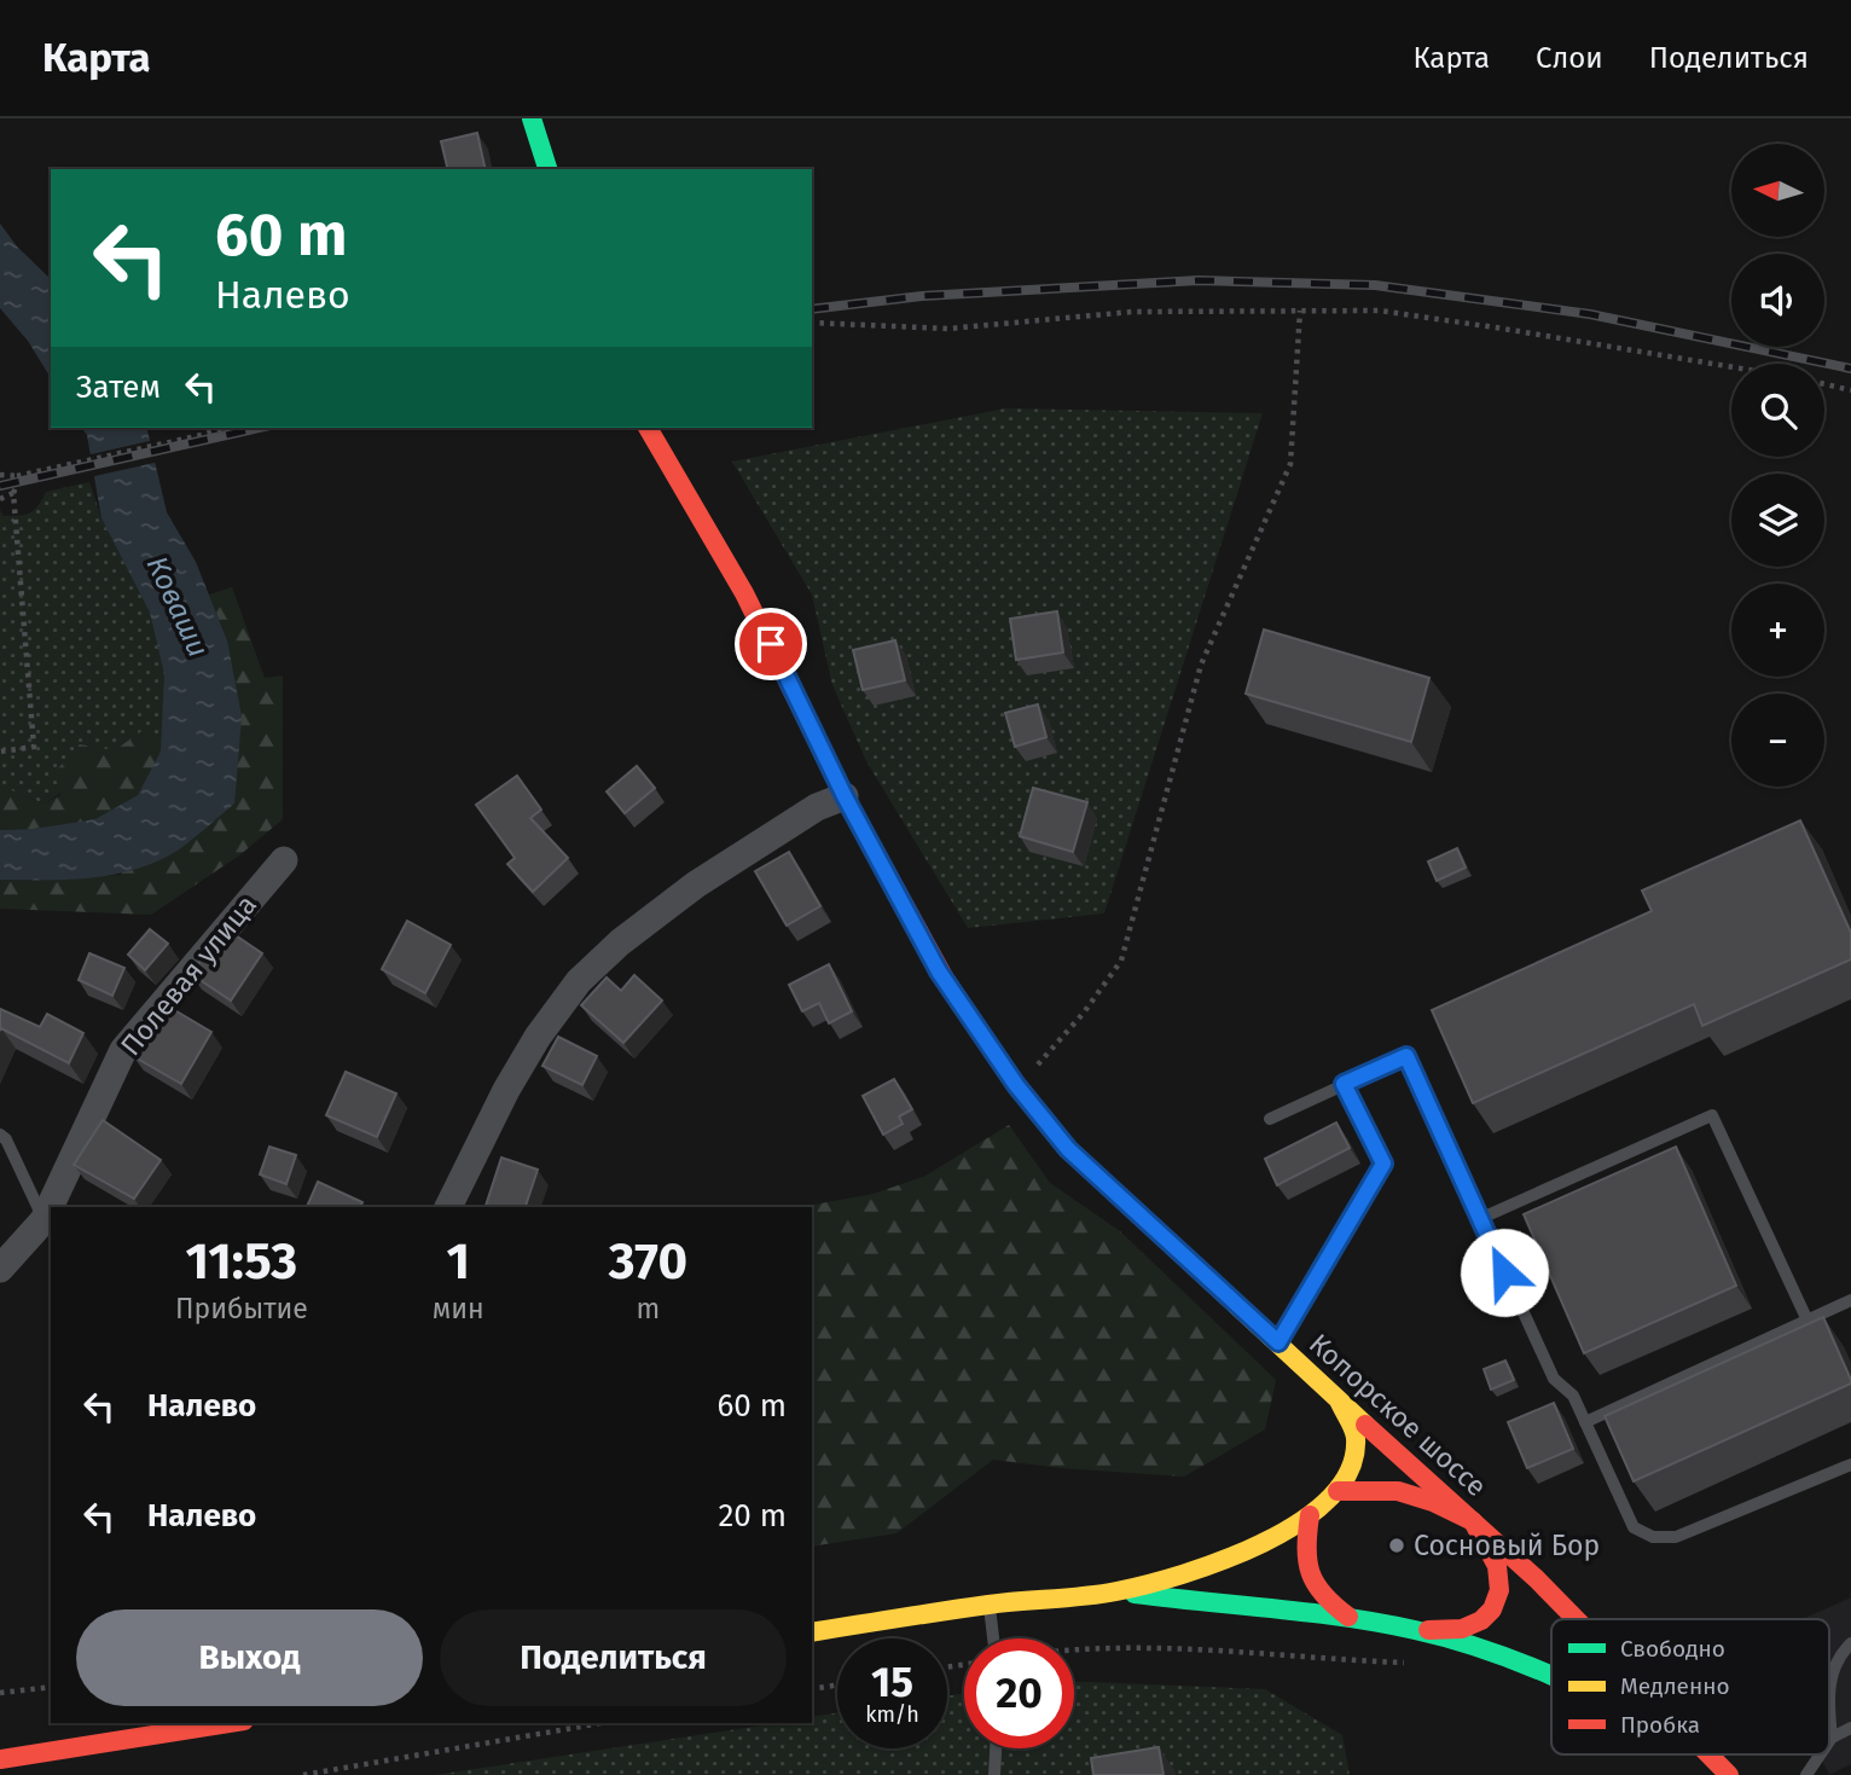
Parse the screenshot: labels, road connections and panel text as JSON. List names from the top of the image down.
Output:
{
  "streets": {
    "main road": ["Копорское шоссе"],
    "street": ["Полевая улица"]
  },
  "water": ["Коваши"],
  "places": ["Сосновый Бор"],
  "legend": ["Свободно", "Медленно", "Пробка"],
  "north": "left",
  "page": {
    "header": "Карта",
    "nav": ["Карта", "Слои", "Поделиться"],
    "map_buttons": ["+", "−"],
    "turn": ["60 m", "Налево"],
    "then": "Затем",
    "eta": [
      "11:53",
      "Прибытие",
      "1",
      "мин",
      "370",
      "m"
    ],
    "list": [
      {
        "name": "Налево",
        "value": "60 m"
      },
      {
        "name": "Налево",
        "value": "20 m"
      }
    ],
    "buttons": ["Выход", "Поделиться"],
    "speed": "15 km/h",
    "limit": "20"
  }
}
